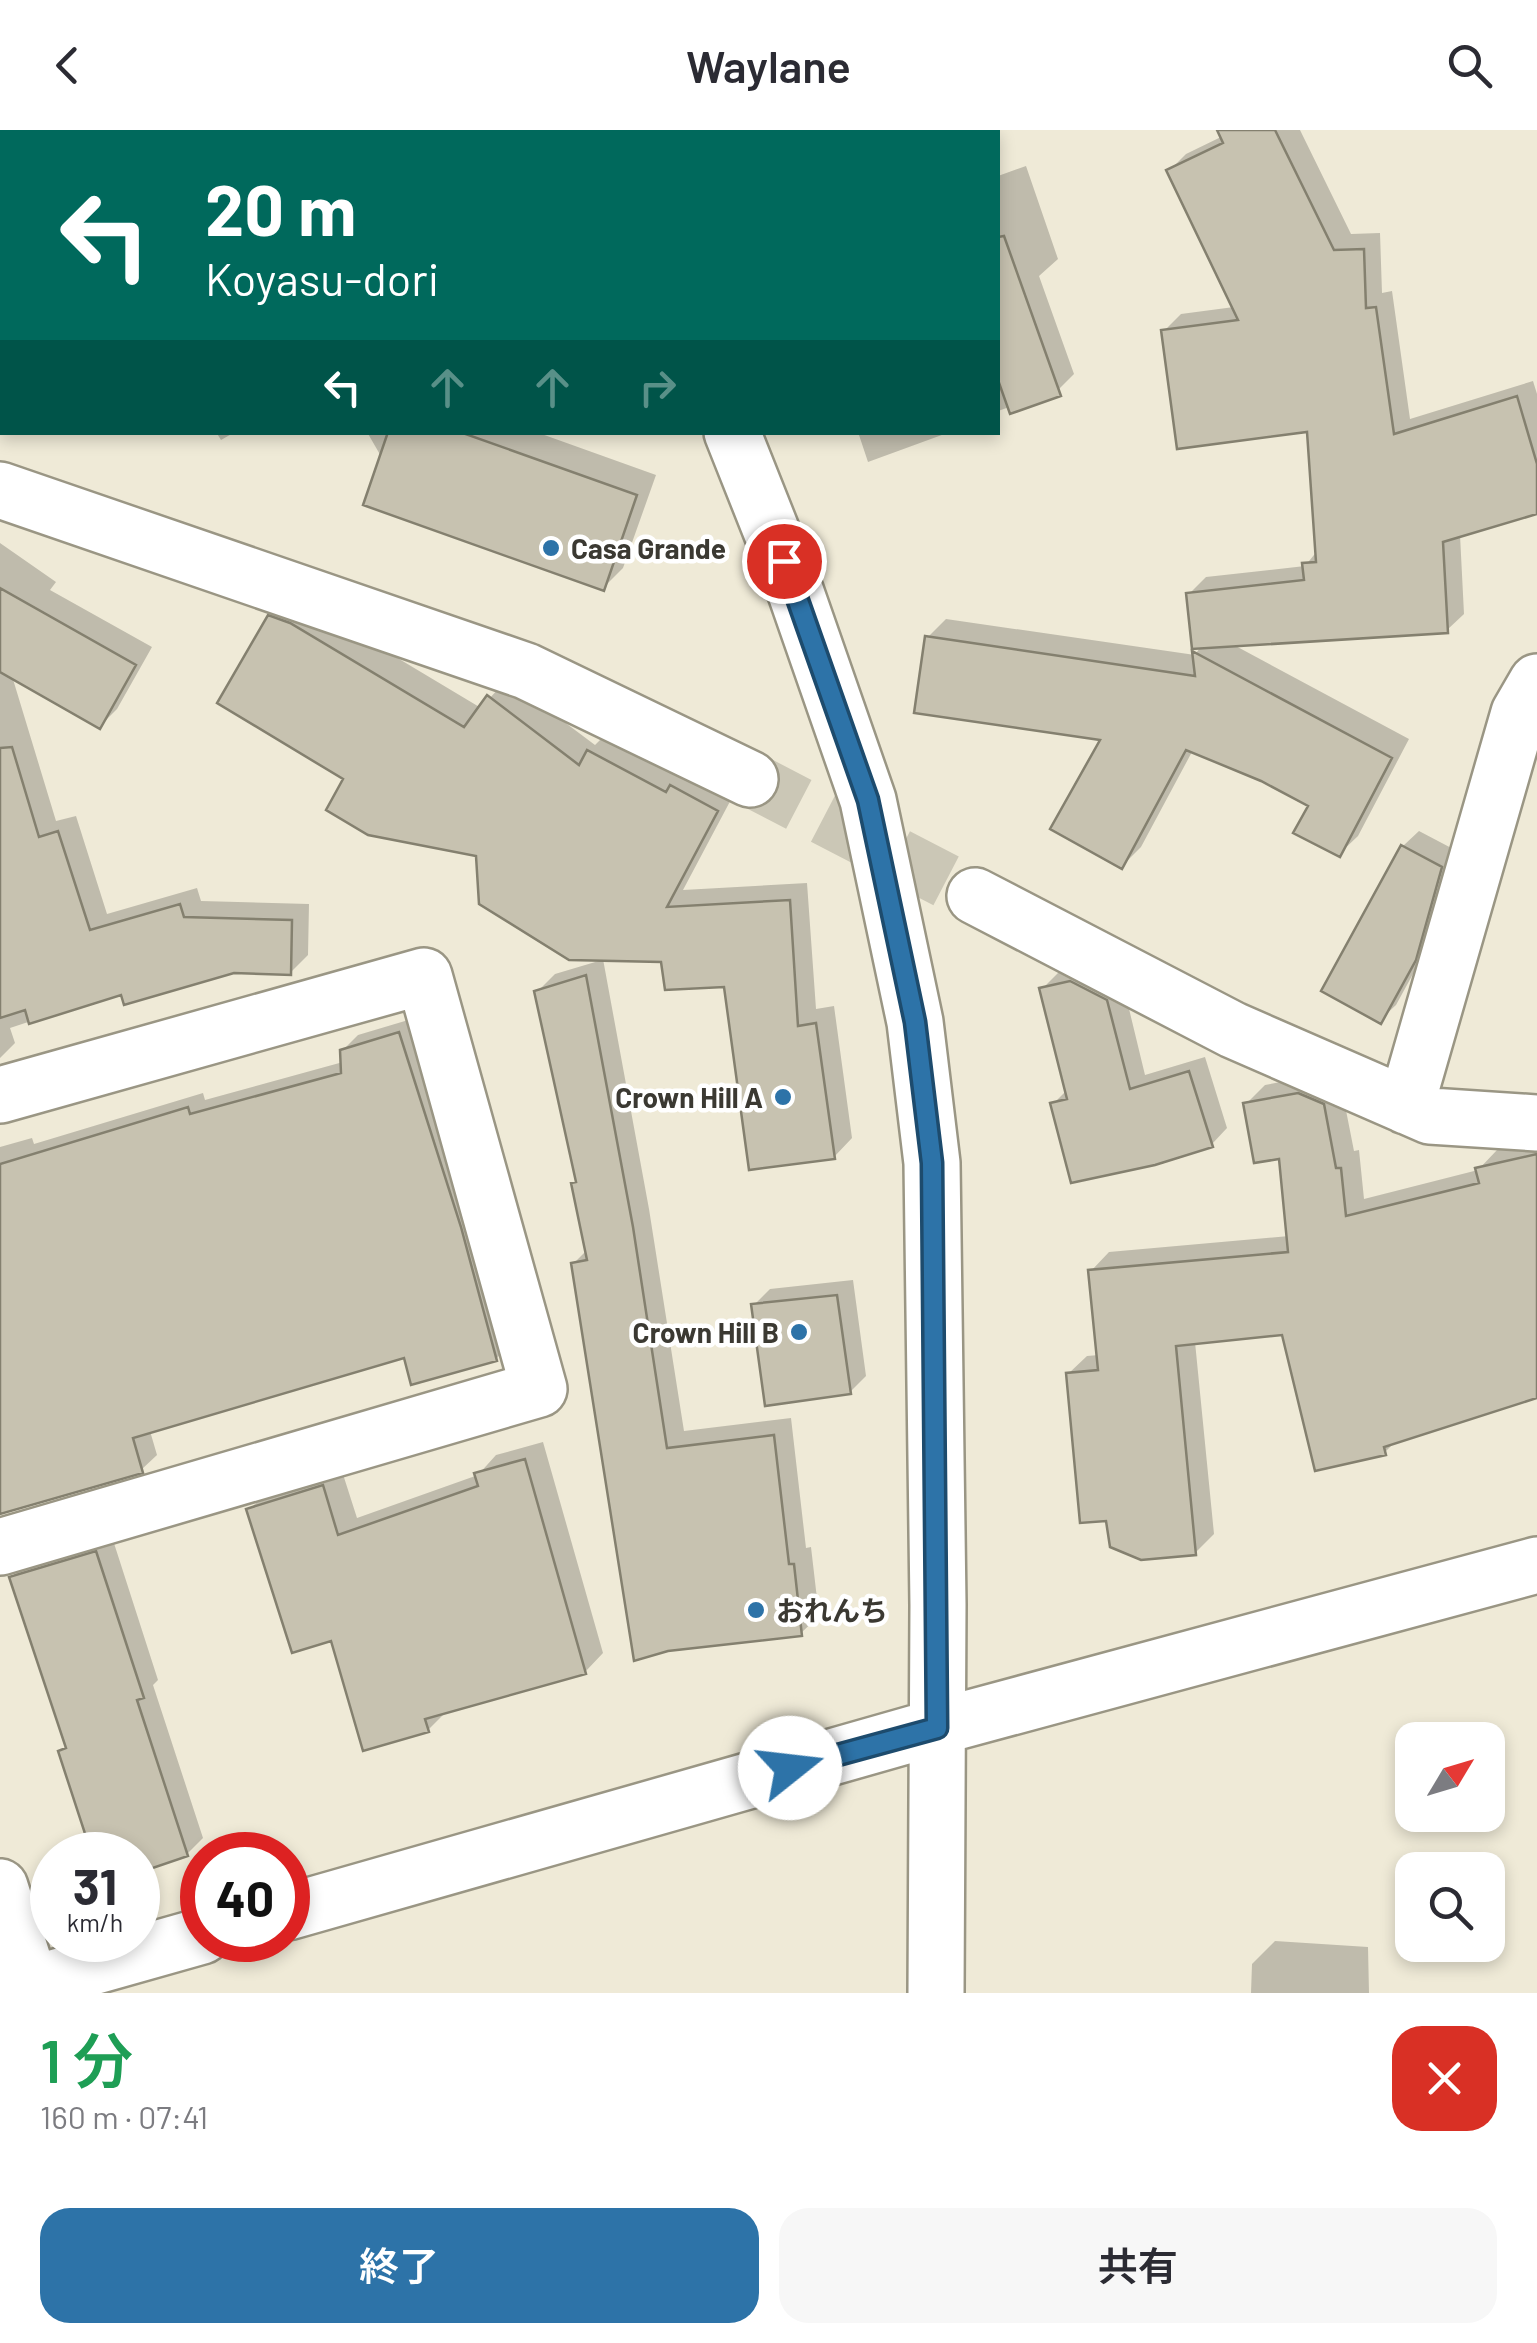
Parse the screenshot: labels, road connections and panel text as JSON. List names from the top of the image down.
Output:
{
  "places": [
    "Casa Grande",
    "Crown Hill A",
    "Crown Hill B",
    "おれんち"
  ],
  "north": "top right",
  "page": {
    "header": "Waylane",
    "turn": ["20 m", "Koyasu-dori"],
    "speed": "31 km/h",
    "limit": "40",
    "heading": ["1 分", "160 m · 07:41"],
    "buttons": ["終了", "共有"]
  }
}
